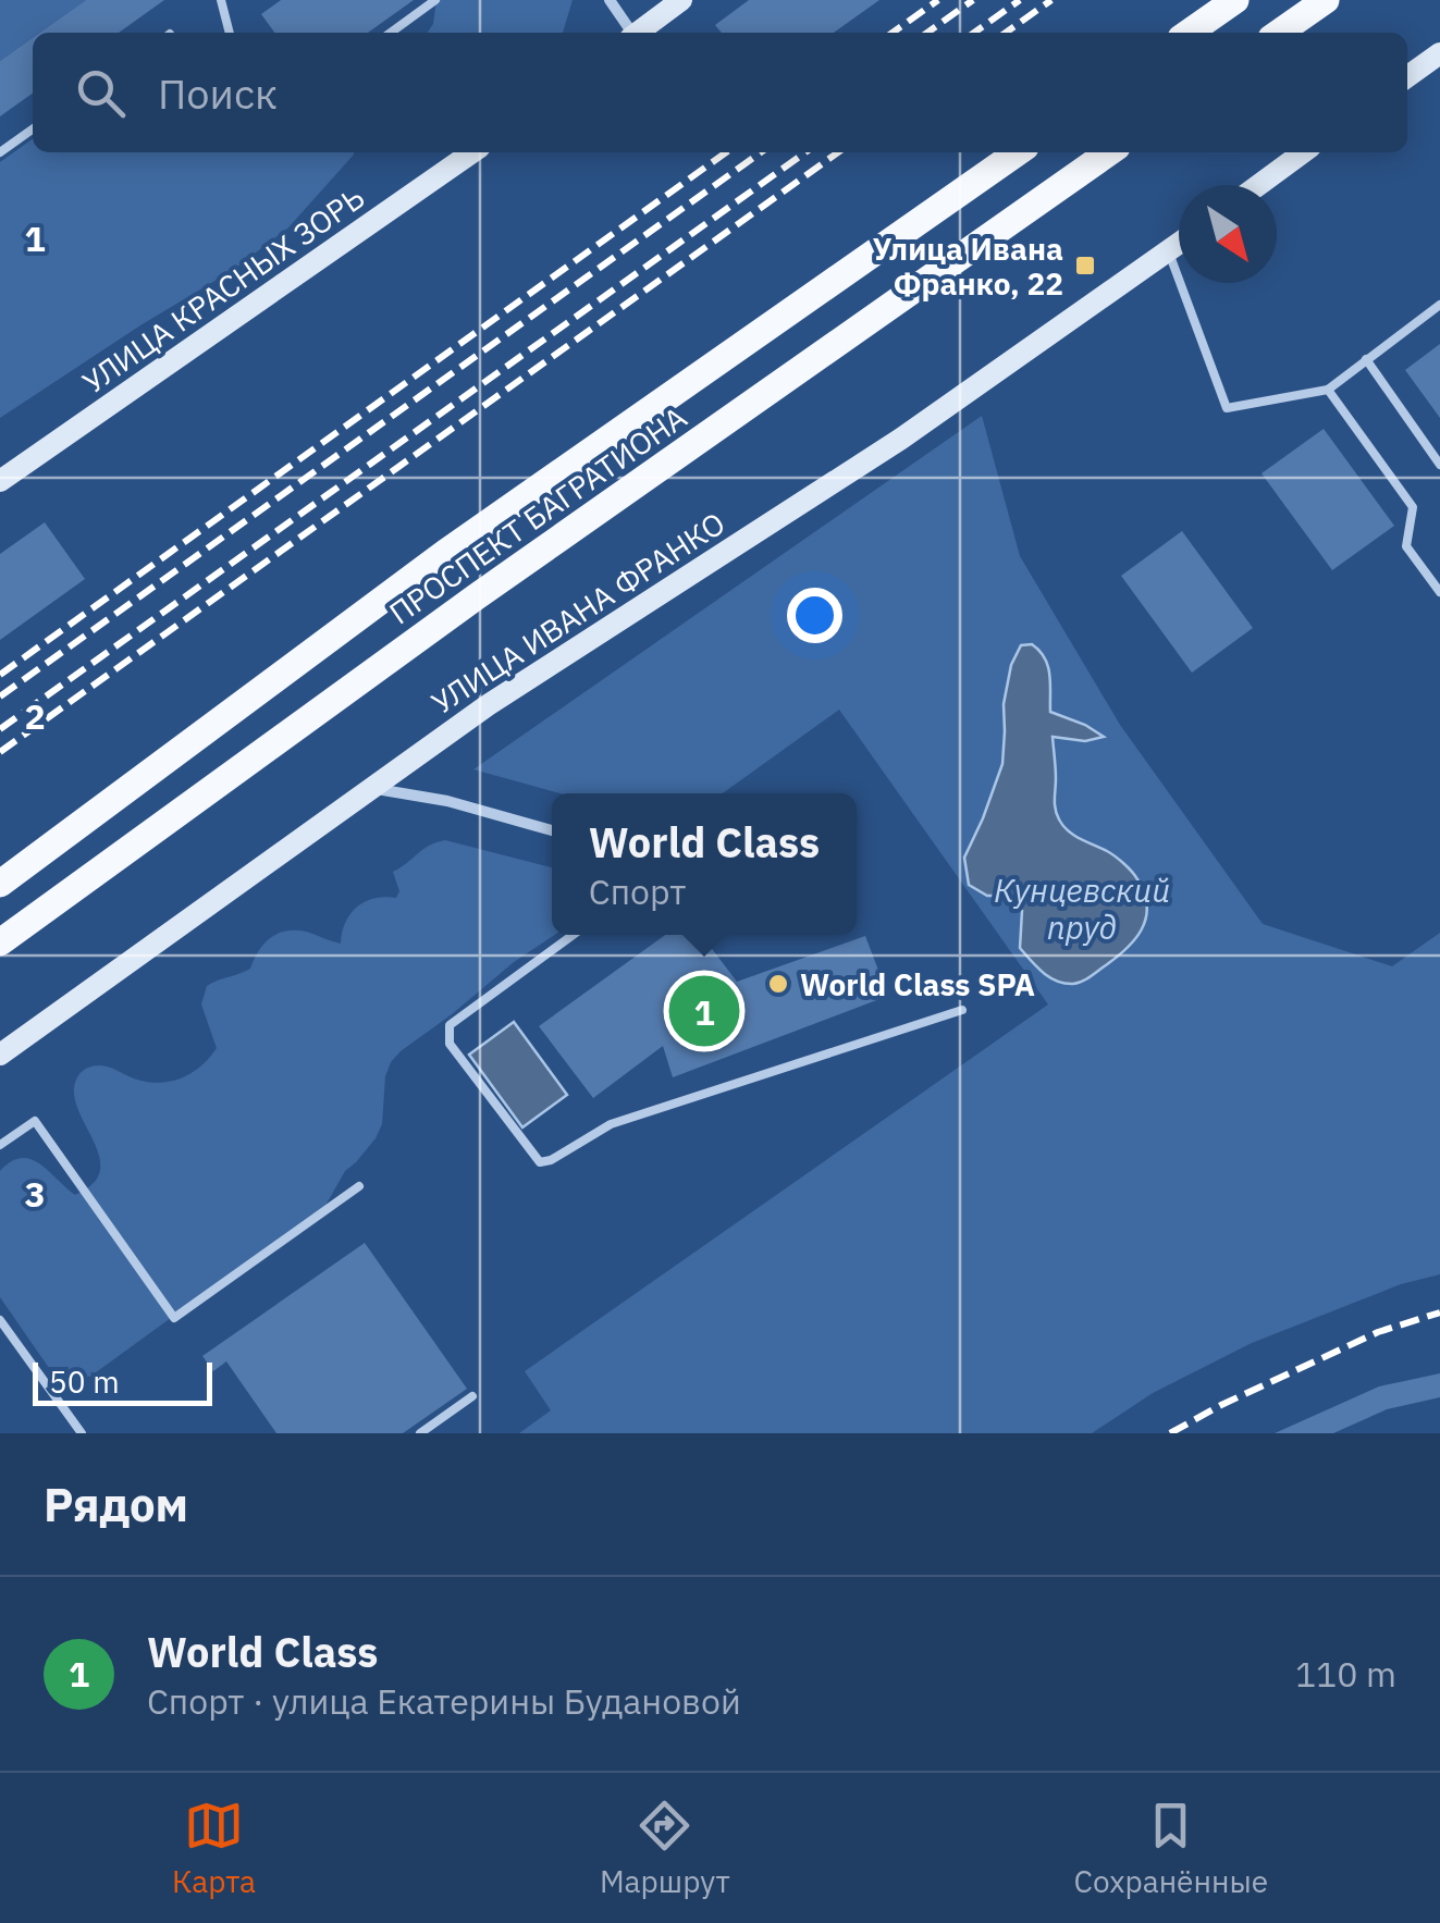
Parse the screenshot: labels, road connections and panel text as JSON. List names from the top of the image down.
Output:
{
  "streets": {
    "main road": ["ПРОСПЕКТ БАГРАТИОНА"],
    "street": ["УЛИЦА КРАСНЫХ ЗОРЬ", "УЛИЦА ИВАНА ФРАНКО"]
  },
  "water": ["Кунцевский пруд"],
  "places": {
    "transit": ["Улица Ивана Франко, 22"],
    "other": ["World Class SPA"]
  },
  "scale_bar": "50 m",
  "north": "bottom right",
  "page": {
    "search": "Поиск",
    "popup": ["World Class", "Спорт"],
    "pins": "1",
    "scale": "50 m",
    "heading": "Рядом",
    "list": [
      {
        "mark": "1",
        "name": "World Class",
        "note": "Спорт · улица Екатерины Будановой",
        "value": "110 m"
      }
    ],
    "nav": ["Карта", "Маршрут", "Сохранённые"]
  },
  "grid": {
    "rows": ["1", "2", "3"]
  }
}
